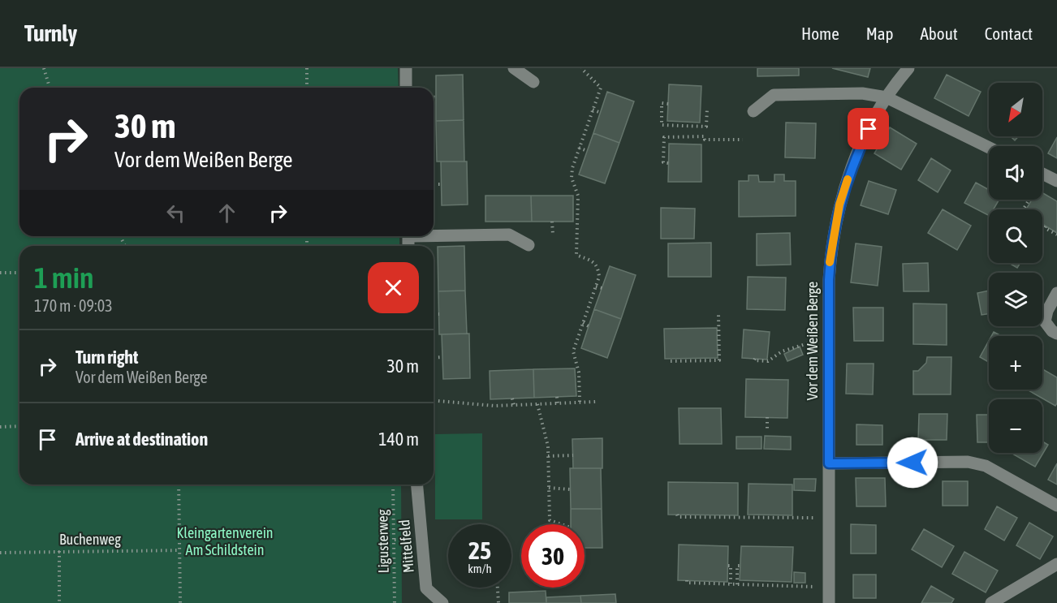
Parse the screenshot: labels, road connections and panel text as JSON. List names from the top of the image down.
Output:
{
  "streets": {
    "street": ["Vor dem Weißen Berge", "Mittelfeld"],
    "path": ["Buchenweg", "Ligusterweg"]
  },
  "parks": ["Kleingartenverein Am Schildstein"],
  "north": "bottom left",
  "page": {
    "header": "Turnly",
    "nav": [
      "Home",
      "Map",
      "About",
      "Contact"
    ],
    "map_buttons": ["+", "−"],
    "turn": ["30 m", "Vor dem Weißen Berge"],
    "heading": ["1 min", "170 m · 09:03"],
    "list": [
      {
        "name": "Turn right",
        "note": "Vor dem Weißen Berge",
        "value": "30 m"
      },
      {
        "name": "Arrive at destination",
        "value": "140 m"
      }
    ],
    "speed": "25 km/h",
    "limit": "30"
  }
}
